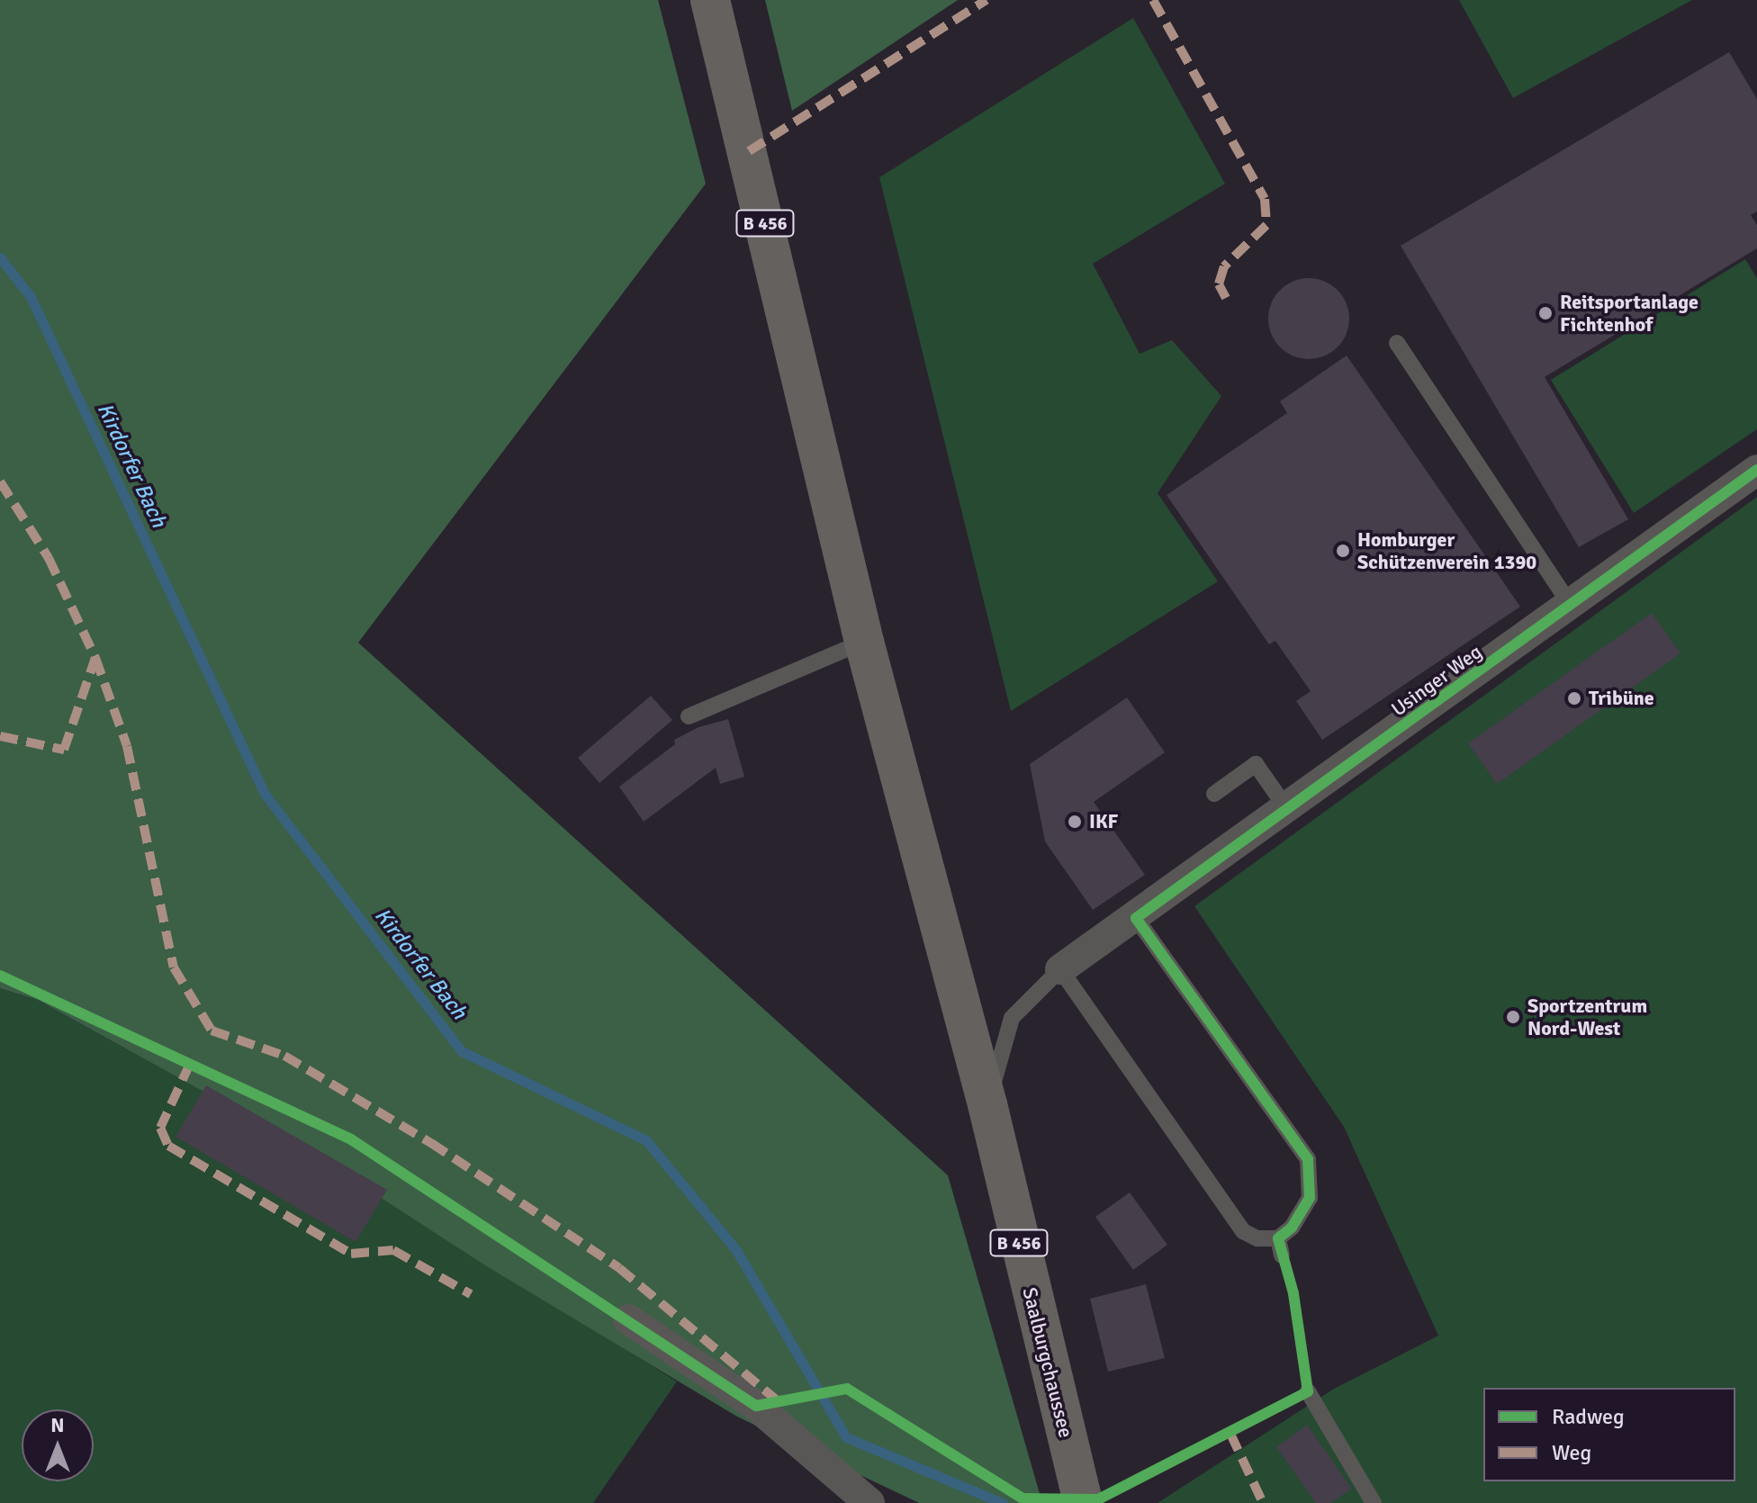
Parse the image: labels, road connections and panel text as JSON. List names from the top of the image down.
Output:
{
  "streets": {
    "main road": ["B 456", "Saalburgchaussee"],
    "street": ["Usinger Weg"]
  },
  "crossings": [
    ["B 456", "Saalburgchaussee"]
  ],
  "water": ["Kirdorfer Bach"],
  "places": [
    "Reitsportanlage Fichtenhof",
    "Homburger Schützenverein 1390",
    "Tribüne",
    "IKF",
    "Sportzentrum Nord-West"
  ],
  "legend": ["Radweg", "Weg"],
  "north": "top"
}
